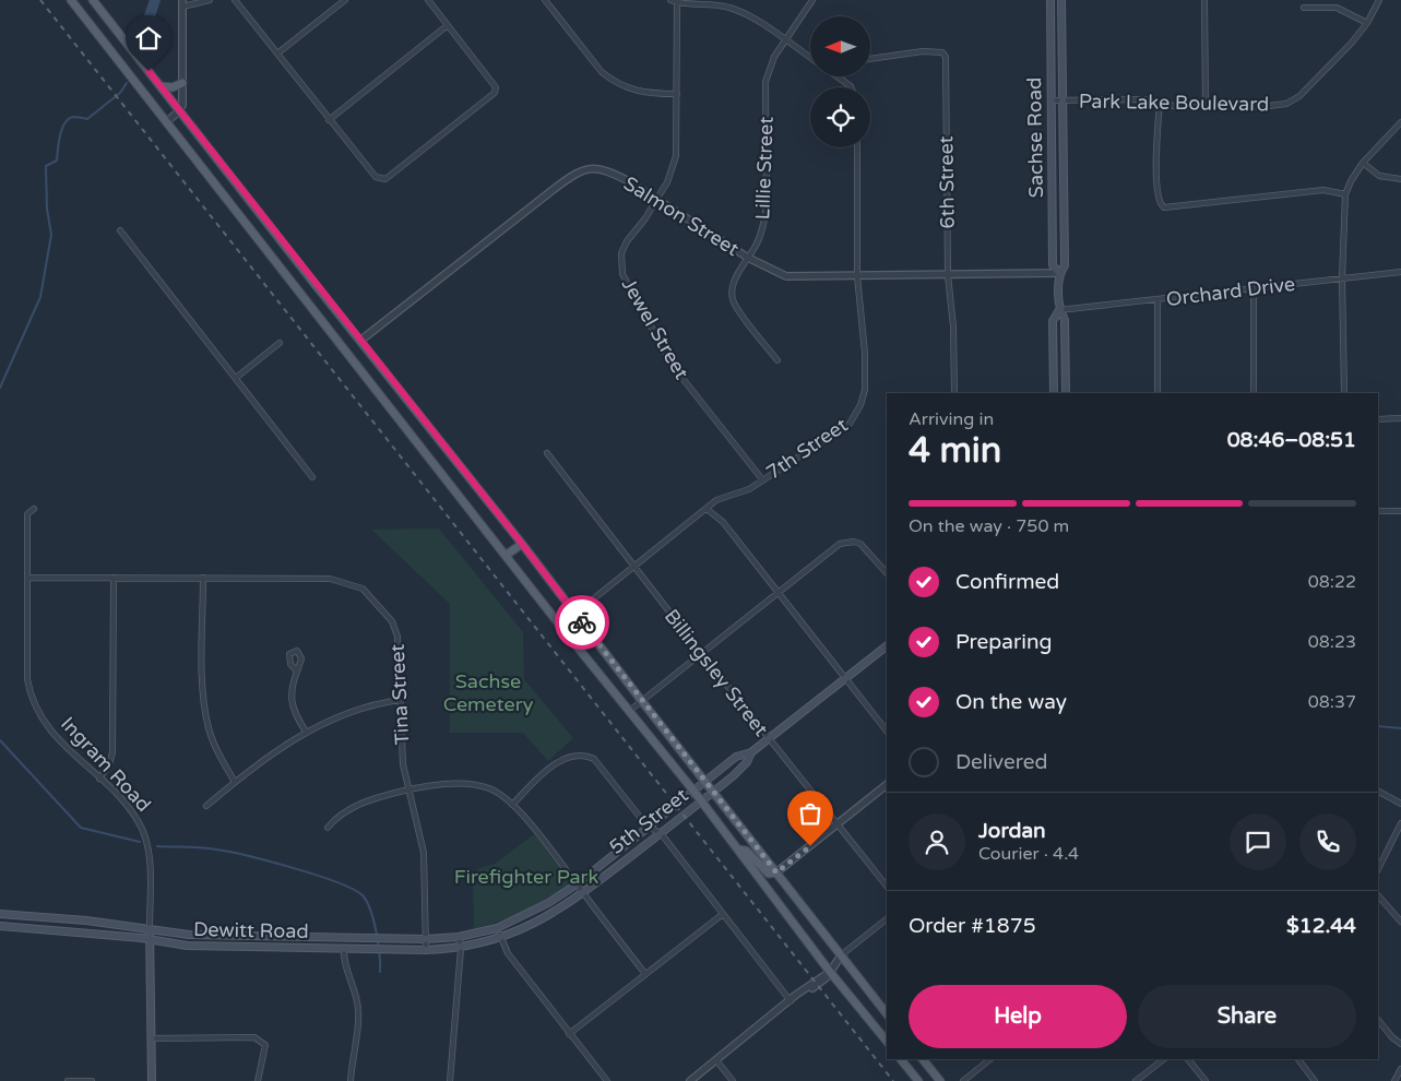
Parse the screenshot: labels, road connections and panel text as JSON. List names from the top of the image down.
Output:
{
  "streets": {
    "main road": [
      "Sachse Road",
      "Ingram Road",
      "5th Street",
      "Dewitt Road"
    ],
    "street": [
      "Park Lake Boulevard",
      "Lillie Street",
      "6th Street",
      "Salmon Street",
      "Orchard Drive",
      "Jewel Street",
      "7th Street",
      "Billingsley Street",
      "Tina Street"
    ]
  },
  "crossings": [
    ["Park Lake Boulevard", "Sachse Road"],
    ["Sachse Road", "Salmon Street"],
    ["Sachse Road", "Orchard Drive"],
    ["Lillie Street", "Salmon Street"],
    ["6th Street", "Salmon Street"],
    ["Salmon Street", "Jewel Street"],
    ["Salmon Street", "7th Street"],
    ["Jewel Street", "7th Street"],
    ["7th Street", "Billingsley Street"],
    ["Billingsley Street", "5th Street"],
    ["Tina Street", "Ingram Road"],
    ["Tina Street", "Dewitt Road"],
    ["Ingram Road", "Dewitt Road"],
    ["5th Street", "Dewitt Road"]
  ],
  "parks": ["Sachse Cemetery", "Firefighter Park"],
  "north": "left",
  "page": {
    "heading": ["4 min", "Arriving in", "08:46–08:51"],
    "panel": [
      "Jordan",
      "Courier · 4.4",
      "Order #1875",
      "$12.44"
    ],
    "bar": "On the way · 750 m",
    "list": [
      ["Confirmed", "08:22"],
      ["Preparing", "08:23"],
      ["On the way", "08:37"],
      "Delivered"
    ],
    "buttons": ["Help", "Share"]
  }
}
